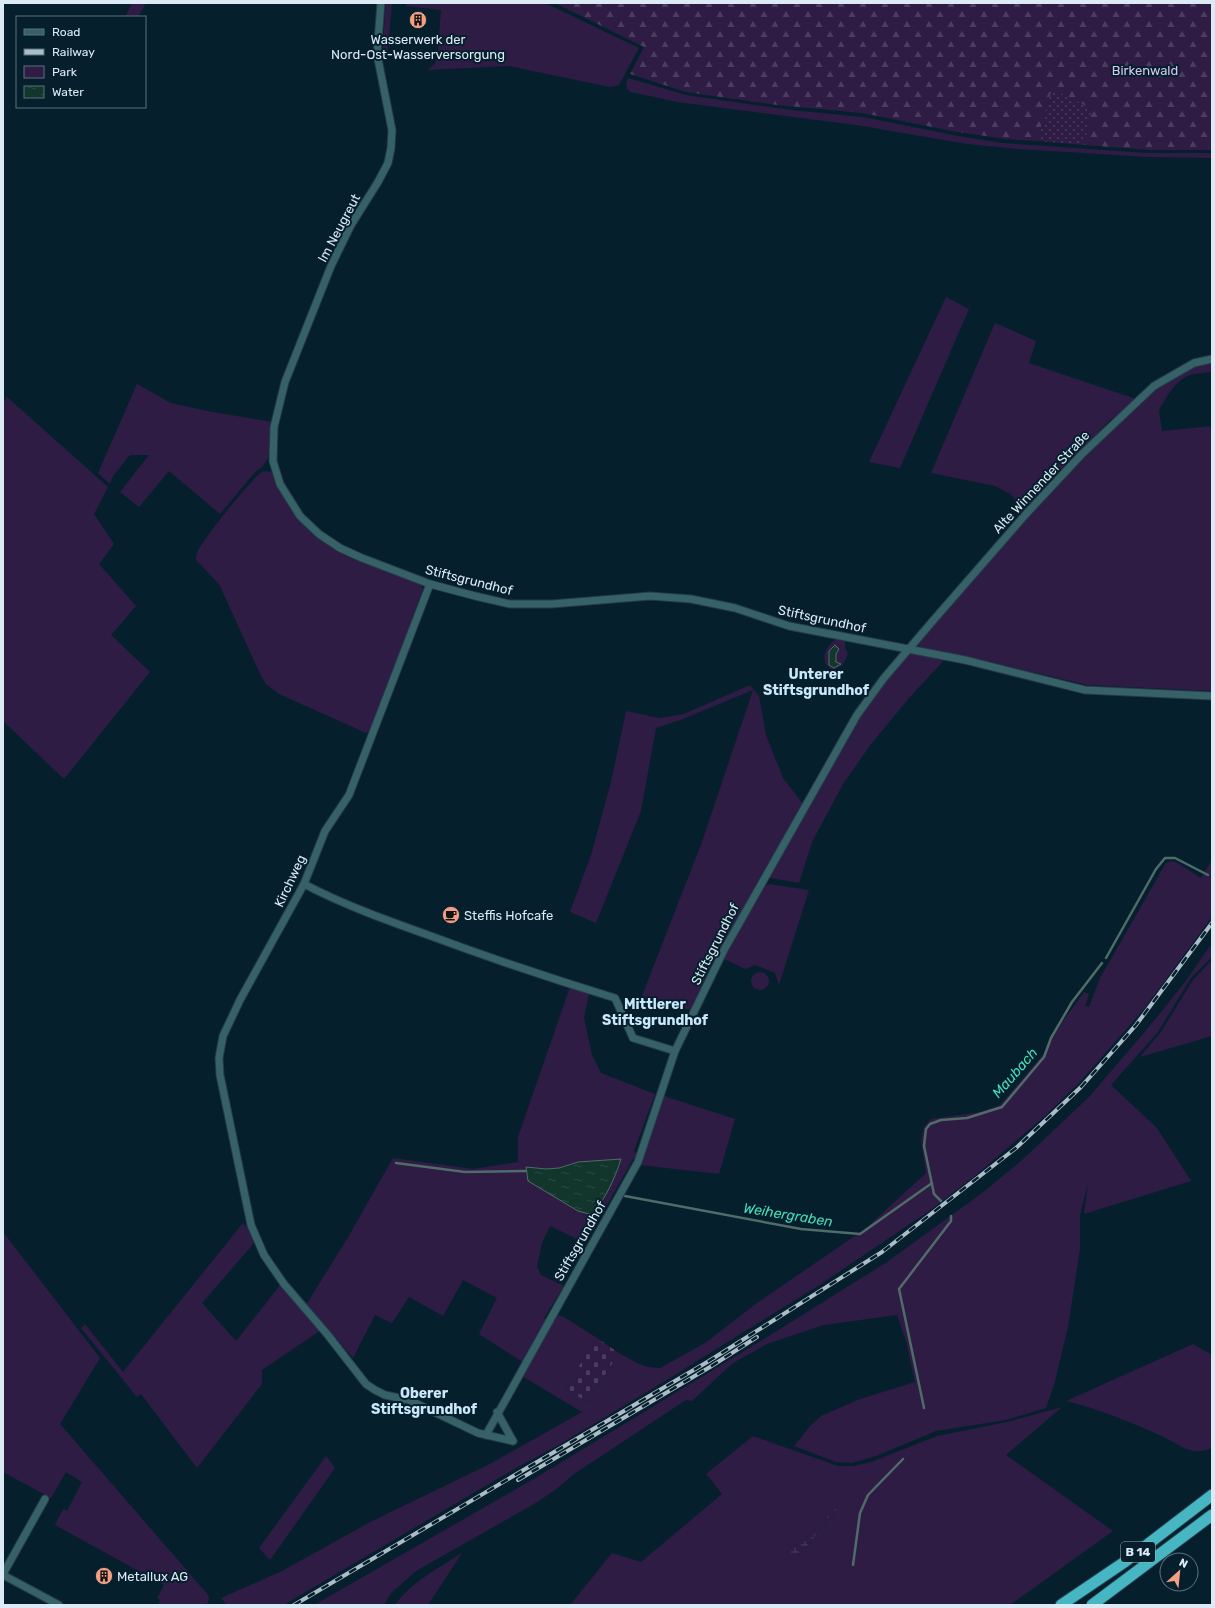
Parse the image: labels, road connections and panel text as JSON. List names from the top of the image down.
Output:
{
  "streets": {
    "highway": ["B 14"],
    "street": [
      "Im Neugreut",
      "Alte Winnender Straße",
      "Stiftsgrundhof",
      "Kirchweg"
    ]
  },
  "crossings": [
    ["Im Neugreut", "Stiftsgrundhof"],
    ["Alte Winnender Straße", "Stiftsgrundhof"],
    ["Stiftsgrundhof", "Kirchweg"]
  ],
  "districts": ["Unterer Stiftsgrundhof", "Mittlerer Stiftsgrundhof", "Oberer Stiftsgrundhof"],
  "water": ["Maubach", "Weihergraben"],
  "parks": ["Birkenwald"],
  "places": {
    "building": ["Wasserwerk der Nord-Ost-Wasserversorgung", "Metallux AG"],
    "cafe": ["Steffis Hofcafe"]
  },
  "legend": [
    "Road",
    "Railway",
    "Park",
    "Water"
  ],
  "north": "top right"
}
